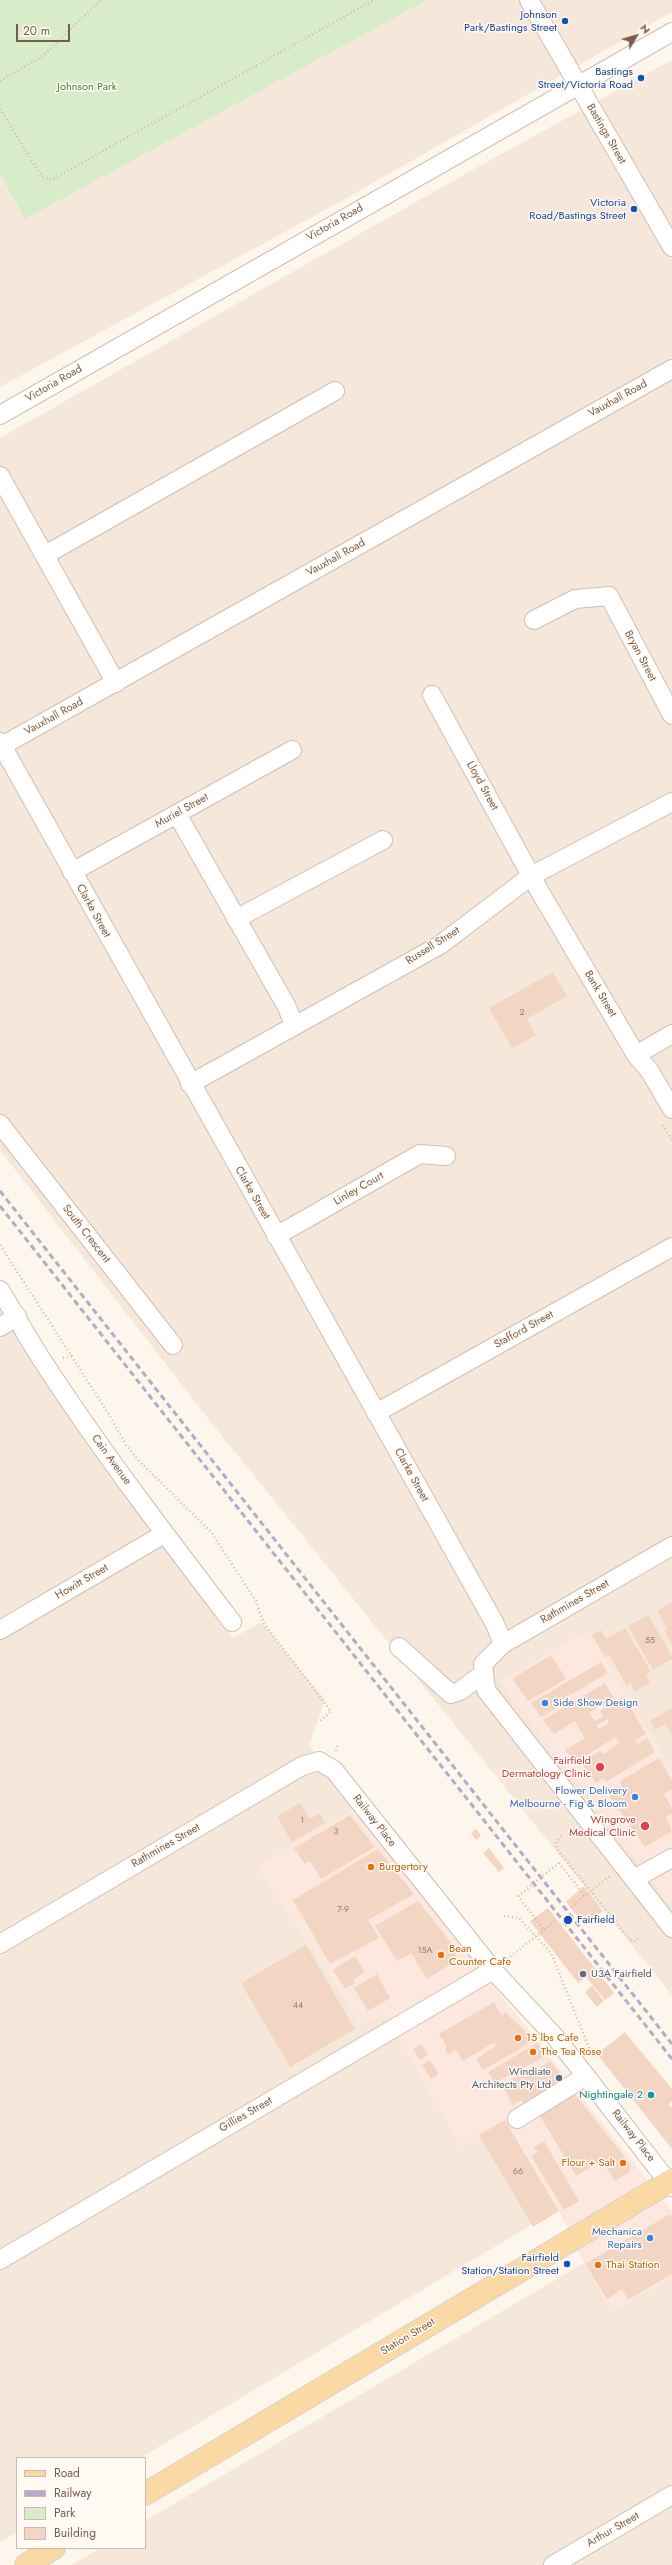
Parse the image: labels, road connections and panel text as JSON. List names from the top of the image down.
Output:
{
  "streets": {
    "main road": ["Station Street"],
    "street": [
      "Bastings Street",
      "Victoria Road",
      "Vauxhall Road",
      "Bryan Street",
      "Lloyd Street",
      "Muriel Street",
      "Clarke Street",
      "Russell Street",
      "Bank Street",
      "Linley Court",
      "South Crescent",
      "Stafford Street",
      "Cain Avenue",
      "Howitt Street",
      "Rathmines Street",
      "Railway Place",
      "Gillies Street",
      "Arthur Street"
    ]
  },
  "crossings": [
    ["Bastings Street", "Victoria Road"],
    ["Vauxhall Road", "Clarke Street"],
    ["Lloyd Street", "Russell Street"],
    ["Lloyd Street", "Bank Street"],
    ["Muriel Street", "Clarke Street"],
    ["Clarke Street", "Russell Street"],
    ["Clarke Street", "Linley Court"],
    ["Clarke Street", "Stafford Street"],
    ["Clarke Street", "Rathmines Street"],
    ["Russell Street", "Bank Street"],
    ["Cain Avenue", "Howitt Street"],
    ["Rathmines Street", "Railway Place"],
    ["Railway Place", "Gillies Street"],
    ["Railway Place", "Station Street"]
  ],
  "parks": ["Johnson Park"],
  "places": [
    "Johnson Park/Bastings Street",
    "Bastings Street/Victoria Road",
    "Victoria Road/Bastings Street",
    "Side Show Design",
    "Fairfield Dermatology Clinic",
    "Flower Delivery Melbourne - Fig & Bloom",
    "Wingrove Medical Clinic",
    "Burgertory",
    "Fairfield",
    "Bean Counter Cafe",
    "U3A Fairfield",
    "15 lbs Cafe",
    "The Tea Rose",
    "Windiate Architects Pty Ltd",
    "Nightingale 2",
    "Flour + Salt",
    "Mechanica Repairs",
    "Fairfield Station/Station Street",
    "Thai Station"
  ],
  "house_numbers": [
    "2",
    "55",
    "1",
    "3",
    "7-9",
    "15A",
    "44",
    "66"
  ],
  "legend": [
    "Road",
    "Railway",
    "Park",
    "Building"
  ],
  "scale_bar": "20 m",
  "north": "top right"
}
